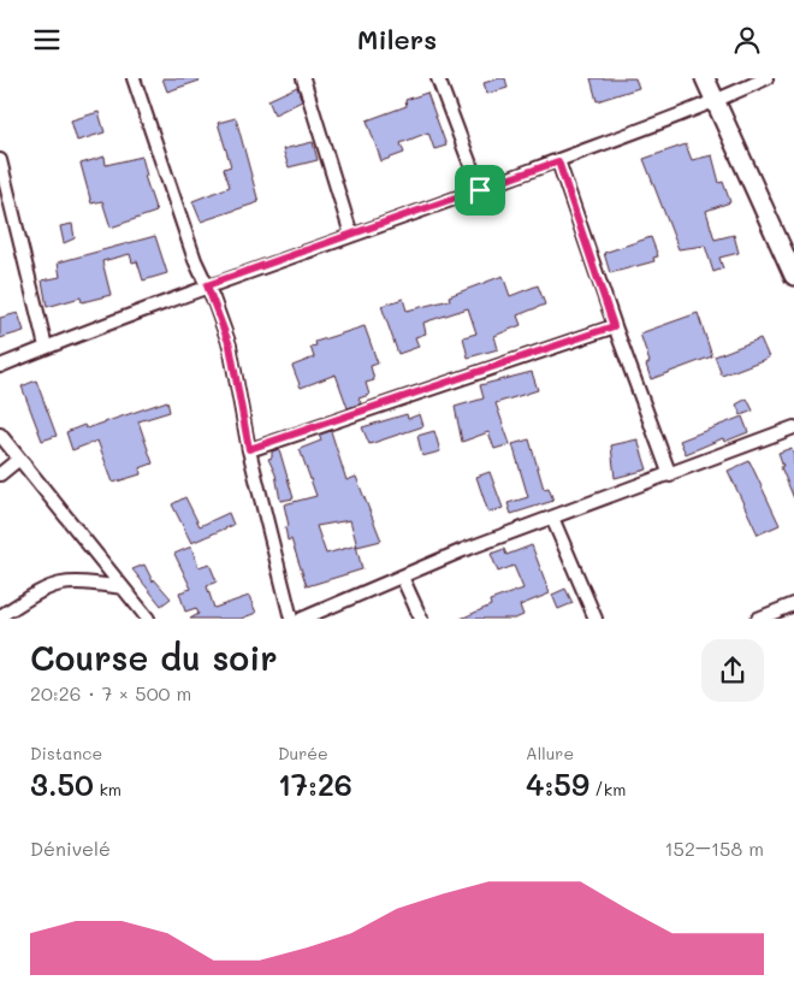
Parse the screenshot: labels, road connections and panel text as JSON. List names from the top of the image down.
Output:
{
  "page": {
    "header": "Milers",
    "heading": ["Course du soir", "20:26 · 7 × 500 m"],
    "stats": [
      ["Distance", "3.50 km"],
      ["Durée", "17:26"],
      ["Allure", "4:59 /km"]
    ],
    "chart": ["Dénivelé", "152–158 m"]
  }
}
